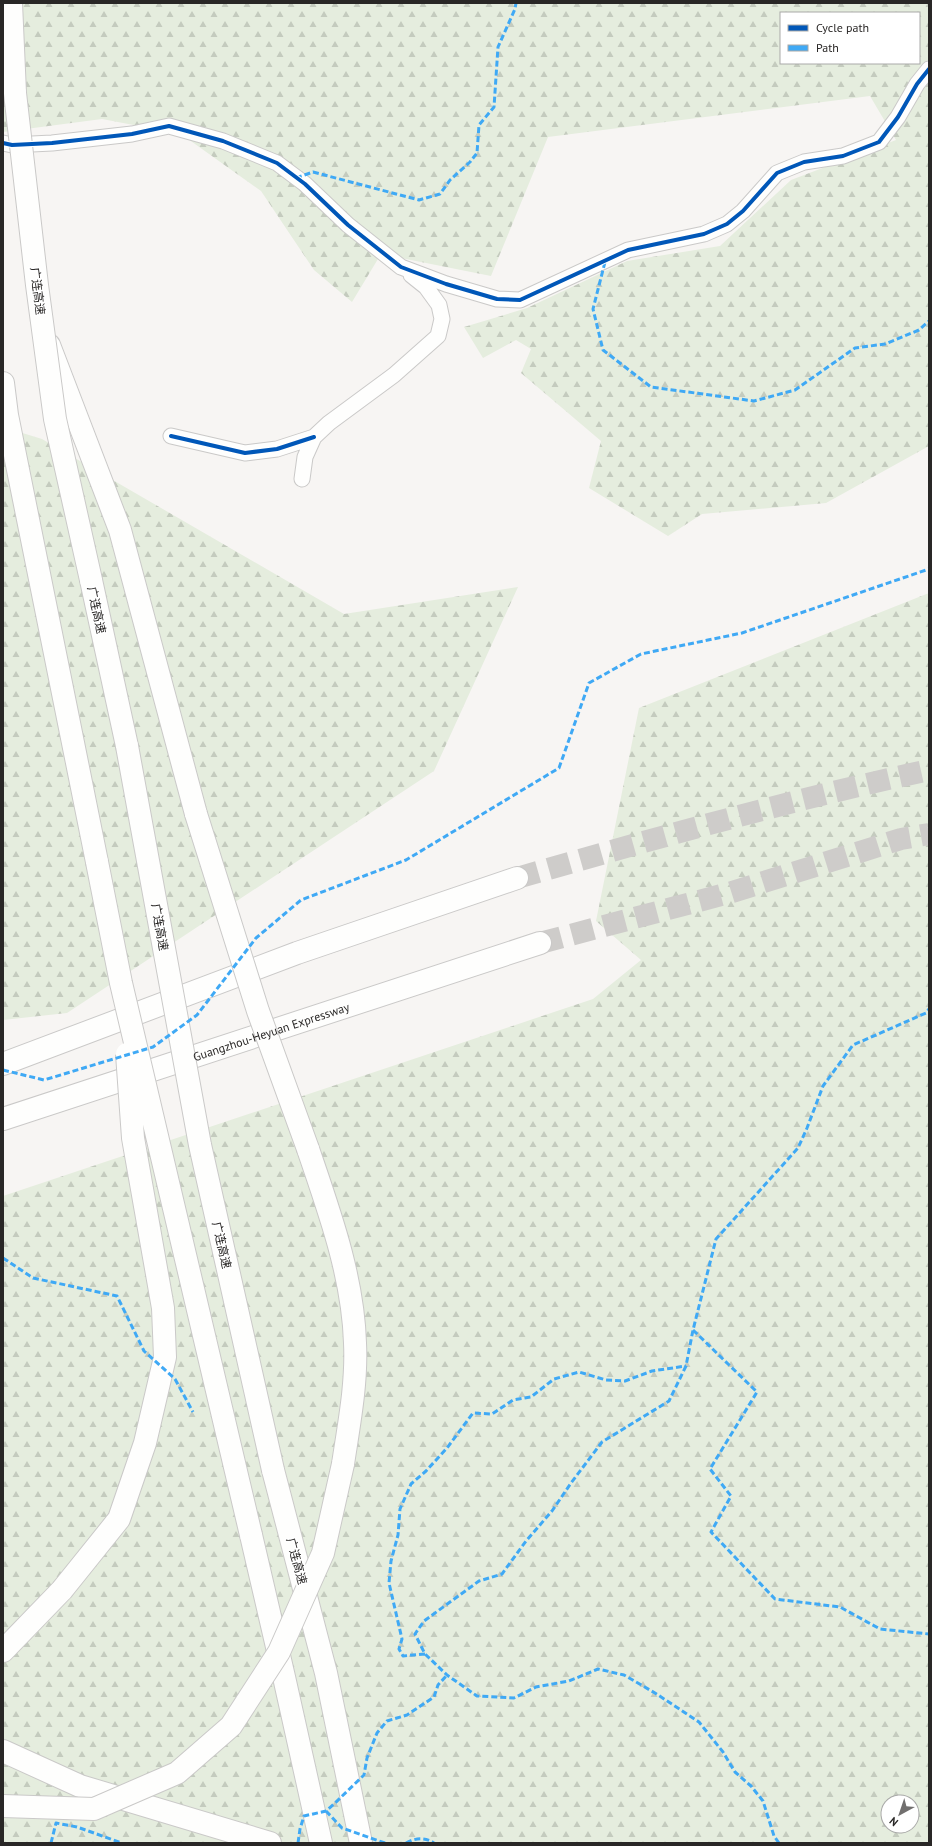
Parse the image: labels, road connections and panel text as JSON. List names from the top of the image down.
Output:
{
  "streets": {
    "highway": ["广连高速", "Guangzhou-Heyuan Expressway"]
  },
  "legend": ["Cycle path", "Path"],
  "north": "bottom left"
}
